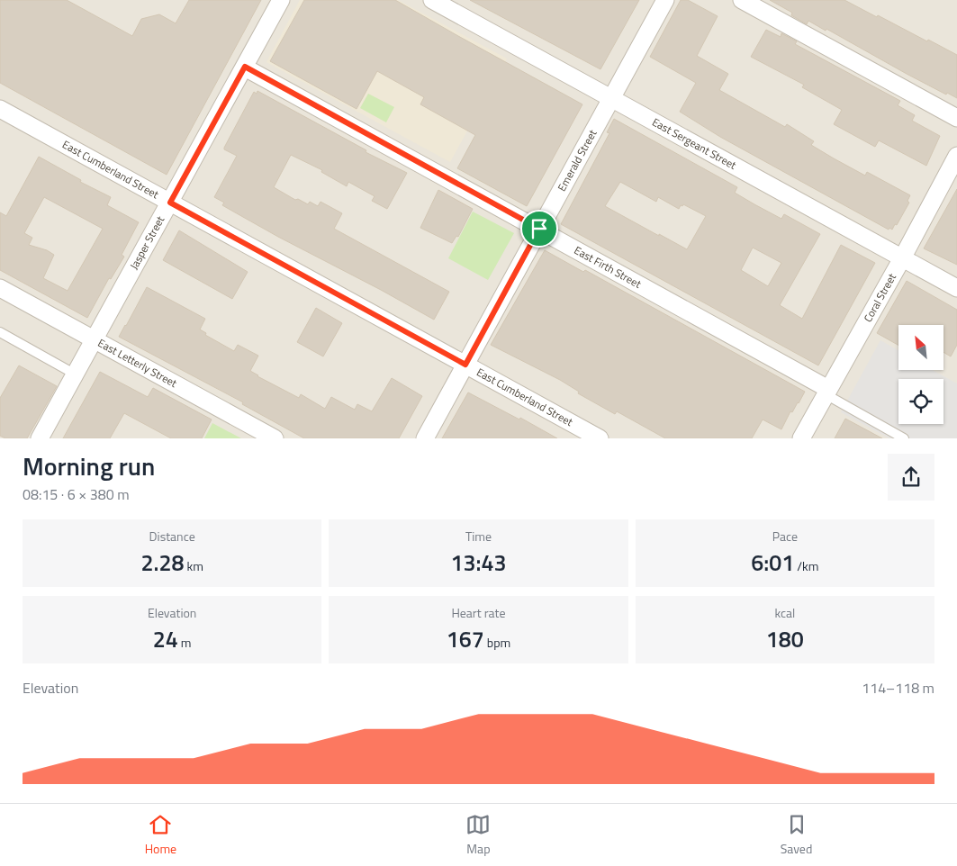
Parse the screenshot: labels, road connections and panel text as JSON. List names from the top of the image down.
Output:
{
  "streets": {
    "street": [
      "East Sergeant Street",
      "Emerald Street",
      "East Cumberland Street",
      "Jasper Street",
      "East Firth Street",
      "Coral Street",
      "East Letterly Street"
    ]
  },
  "crossings": [
    ["East Sergeant Street", "Emerald Street"],
    ["East Sergeant Street", "Coral Street"],
    ["Emerald Street", "East Cumberland Street"],
    ["Emerald Street", "East Firth Street"],
    ["East Cumberland Street", "Jasper Street"],
    ["Jasper Street", "East Firth Street"],
    ["Jasper Street", "East Letterly Street"],
    ["East Firth Street", "Coral Street"]
  ],
  "north": "top left",
  "page": {
    "heading": ["Morning run", "08:15 · 6 × 380 m"],
    "stats": [
      ["Distance", "2.28 km"],
      ["Time", "13:43"],
      ["Pace", "6:01 /km"],
      ["Elevation", "24 m"],
      ["Heart rate", "167 bpm"],
      ["kcal", "180"]
    ],
    "chart": ["Elevation", "114–118 m"],
    "tabs": ["Home", "Map", "Saved"]
  }
}
